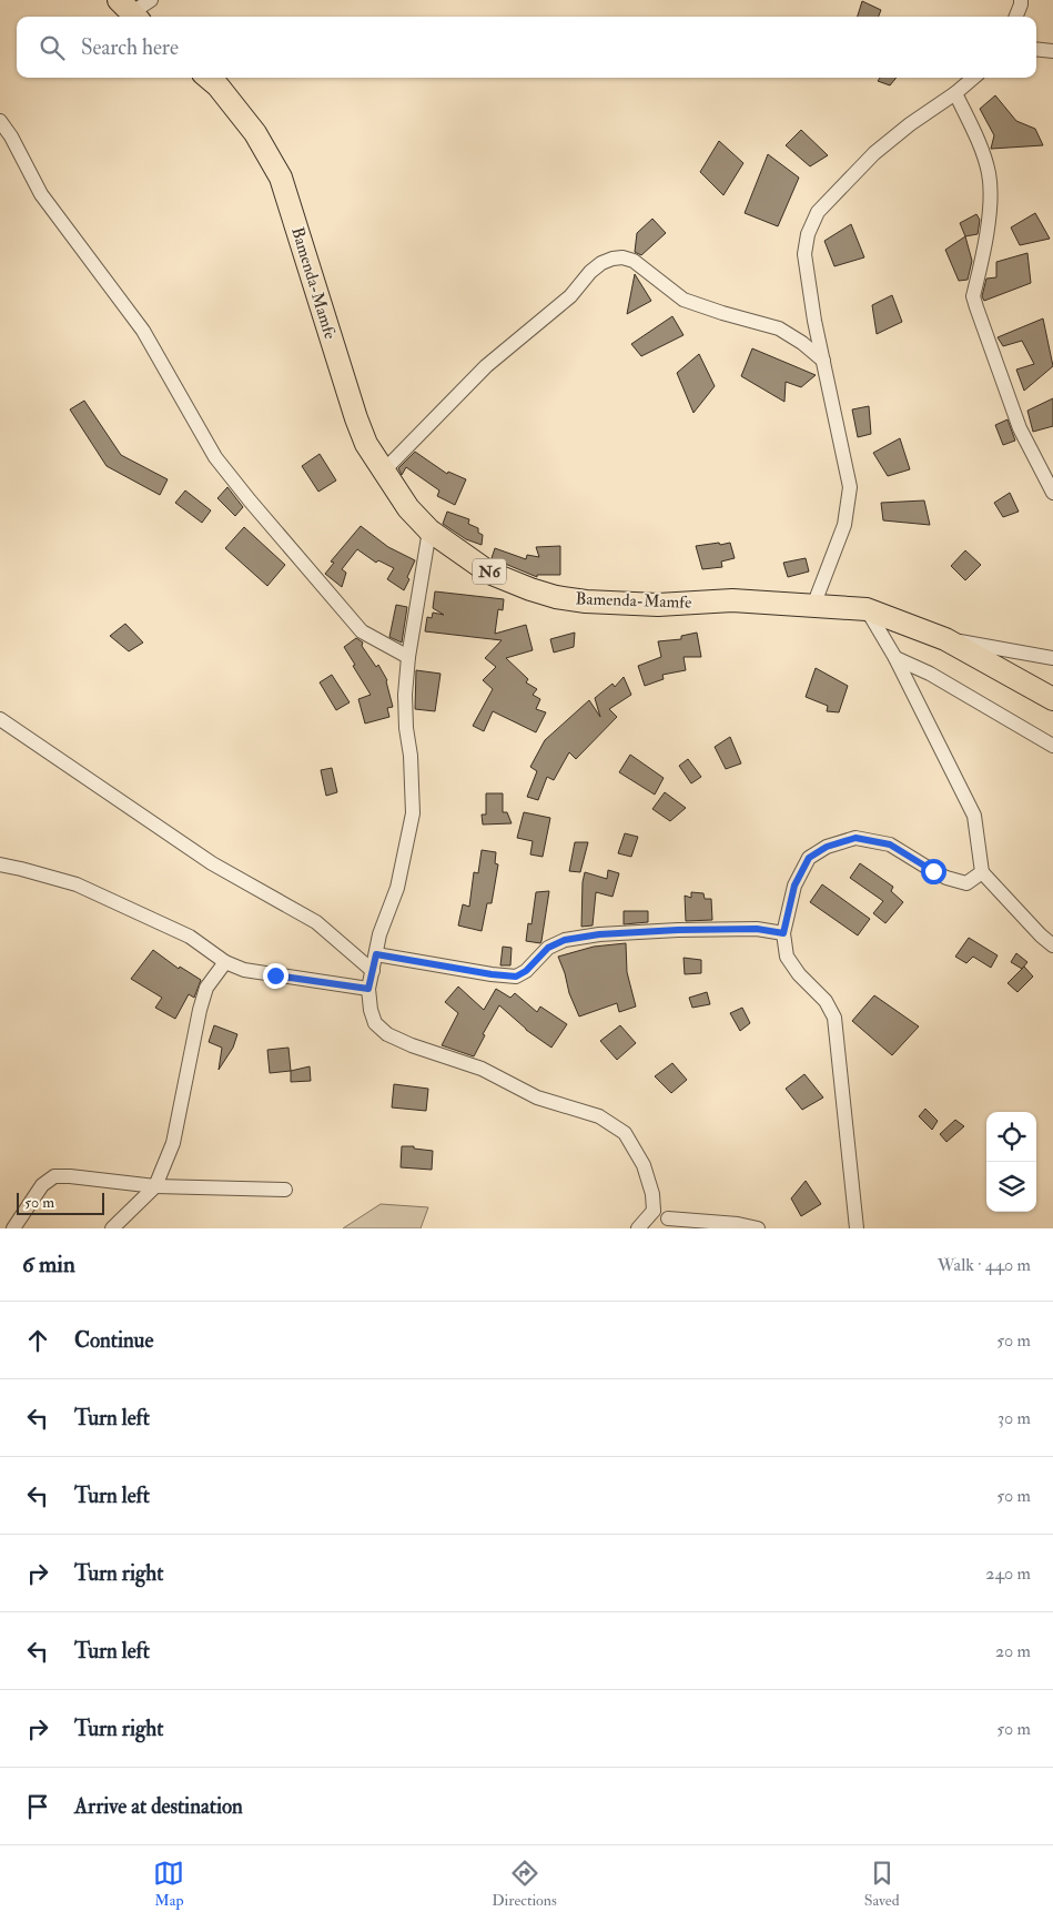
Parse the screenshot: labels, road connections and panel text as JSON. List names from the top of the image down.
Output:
{
  "streets": {
    "highway": ["Bamenda-Mamfe", "N6"]
  },
  "scale_bar": "50 m",
  "page": {
    "search": "Search here",
    "scale": "50 m",
    "heading": ["6 min", "Walk · 440 m"],
    "list": [
      ["Continue", "50 m"],
      ["Turn left", "30 m"],
      ["Turn left", "50 m"],
      ["Turn right", "240 m"],
      ["Turn left", "20 m"],
      ["Turn right", "50 m"],
      "Arrive at destination"
    ],
    "nav": ["Map", "Directions", "Saved"]
  }
}
